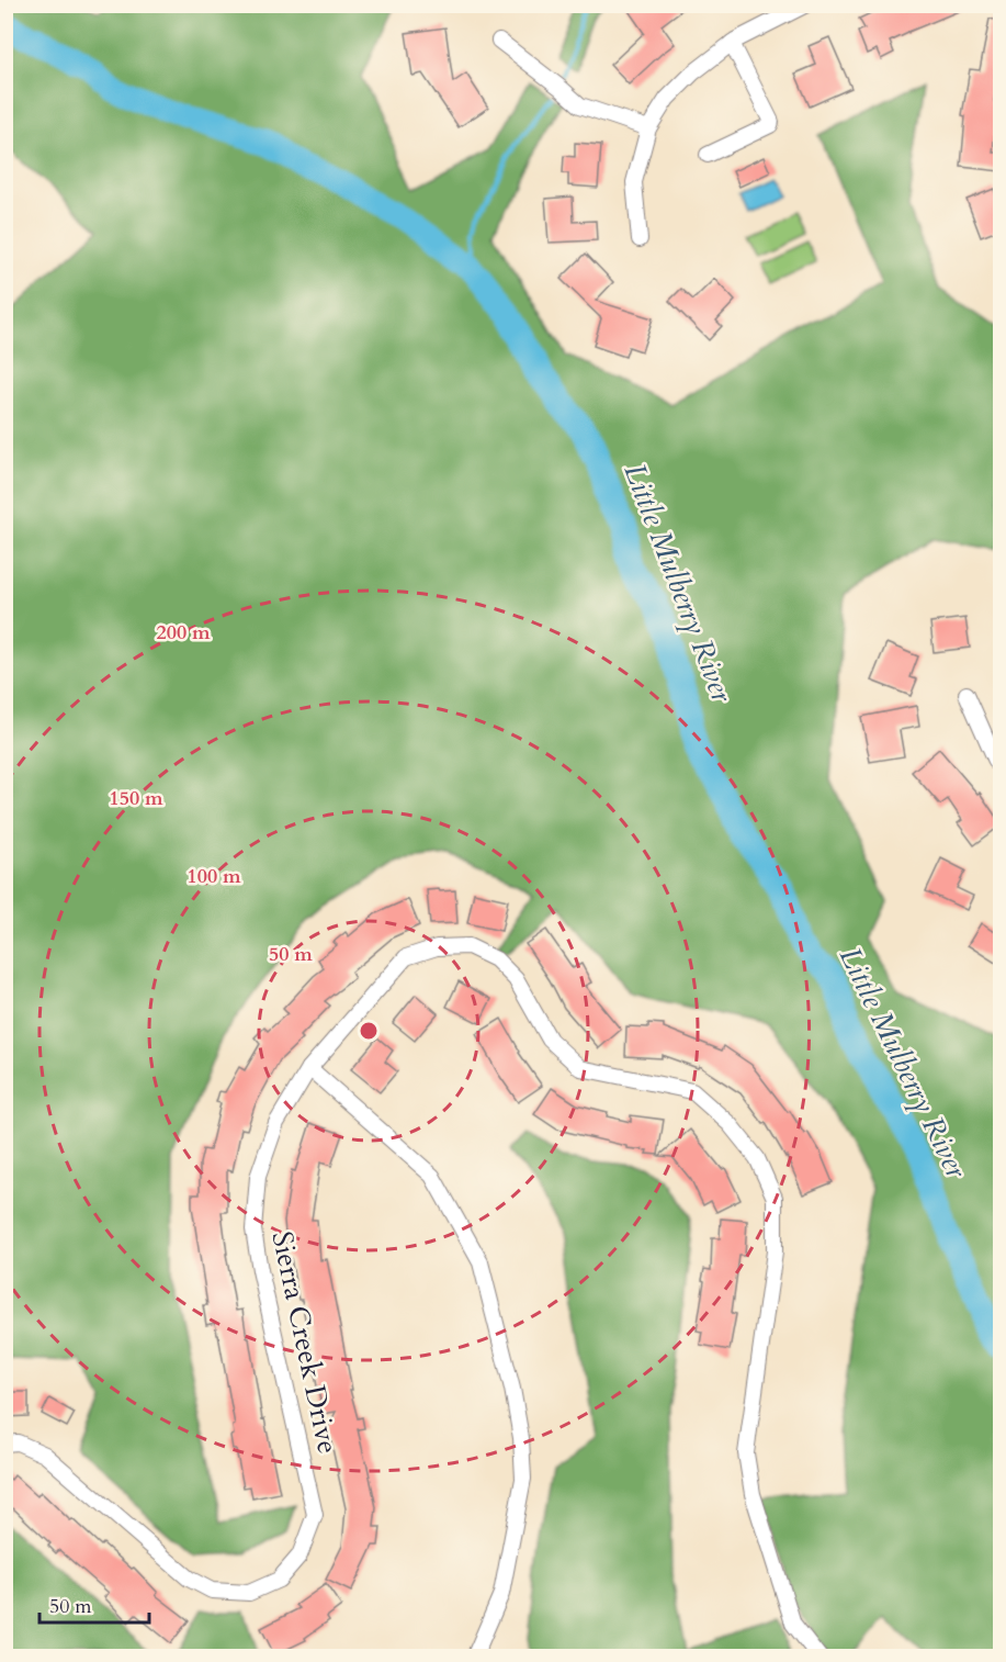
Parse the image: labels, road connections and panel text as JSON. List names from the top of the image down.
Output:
{
  "streets": {
    "street": ["Sierra Creek Drive"]
  },
  "water": ["Little Mulberry River"],
  "scale_bar": "50 m",
  "rings": [
    "200 m",
    "150 m",
    "100 m",
    "50 m"
  ]
}
